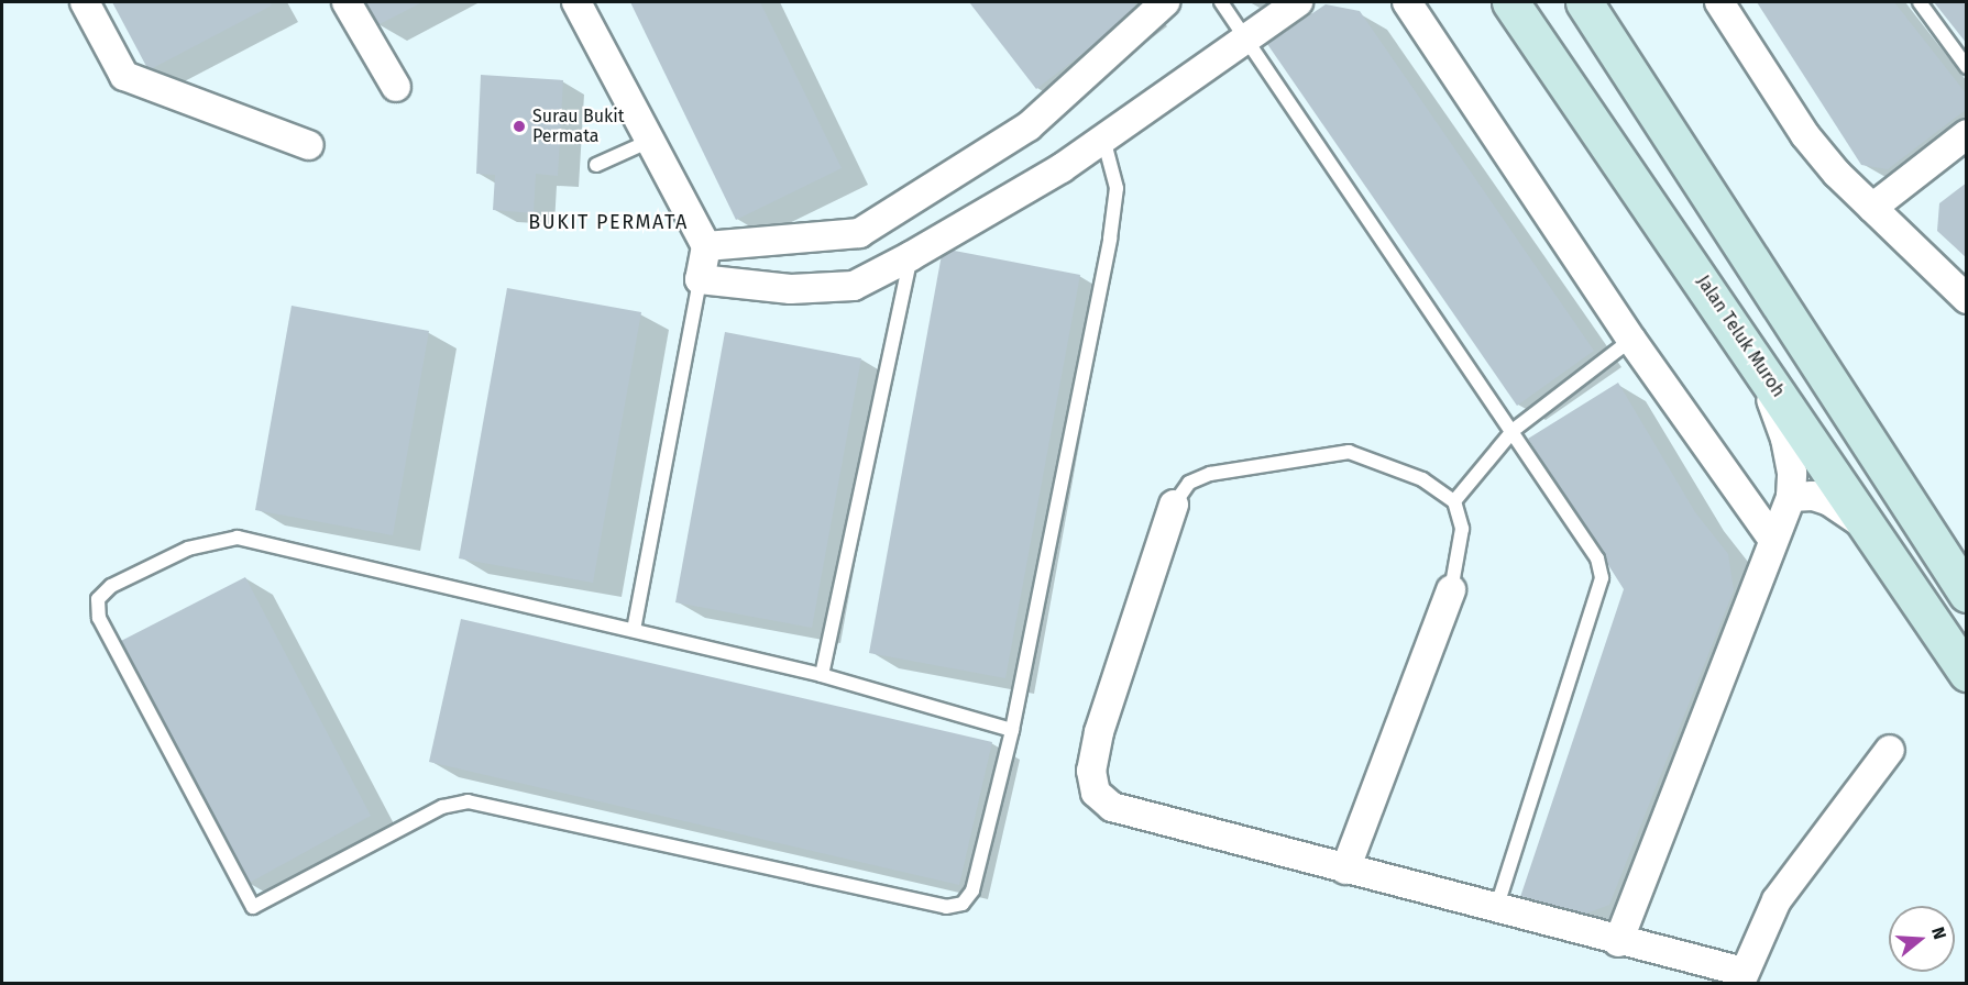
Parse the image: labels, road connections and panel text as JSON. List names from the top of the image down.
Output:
{
  "streets": {
    "main road": ["Jalan Teluk Muroh"]
  },
  "districts": ["BUKIT PERMATA"],
  "places": ["Surau Bukit Permata"],
  "north": "right"
}
